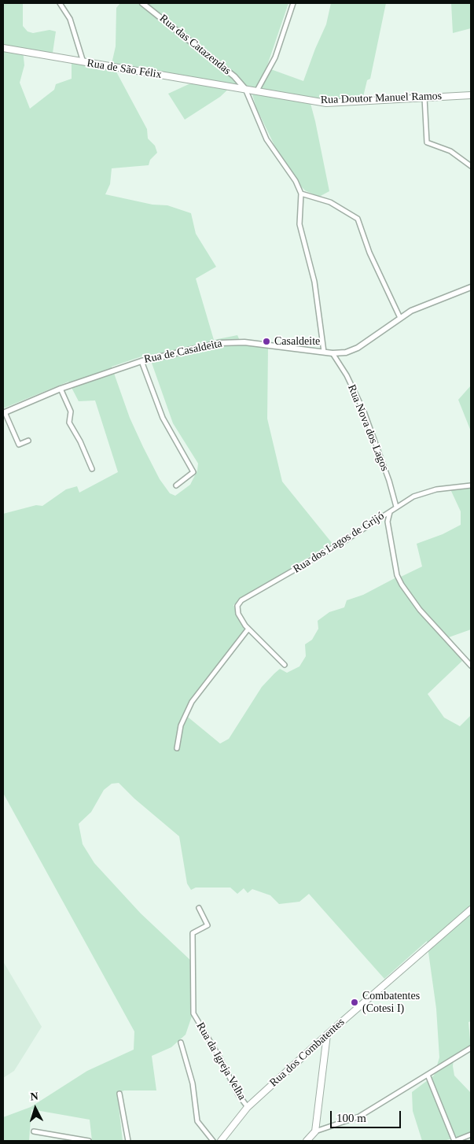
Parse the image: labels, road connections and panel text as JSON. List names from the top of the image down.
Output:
{
  "streets": {
    "main road": ["Rua de São Félix", "Rua Doutor Manuel Ramos", "Rua dos Combatentes"],
    "street": [
      "Rua das Catazendas",
      "Rua de Casaldeita",
      "Rua Nova dos Lagos",
      "Rua dos Lagos de Grijó",
      "Rua da Igreja Velha"
    ]
  },
  "crossings": [
    ["Rua das Catazendas", "Rua de São Félix"],
    ["Rua das Catazendas", "Rua Doutor Manuel Ramos"],
    ["Rua de São Félix", "Rua Doutor Manuel Ramos"],
    ["Rua de Casaldeita", "Rua Nova dos Lagos"],
    ["Rua Nova dos Lagos", "Rua dos Lagos de Grijó"],
    ["Rua dos Combatentes", "Rua da Igreja Velha"]
  ],
  "places": ["Casaldeite", "Combatentes (Cotesi I)"],
  "scale_bar": "100 m",
  "north": "top"
}
